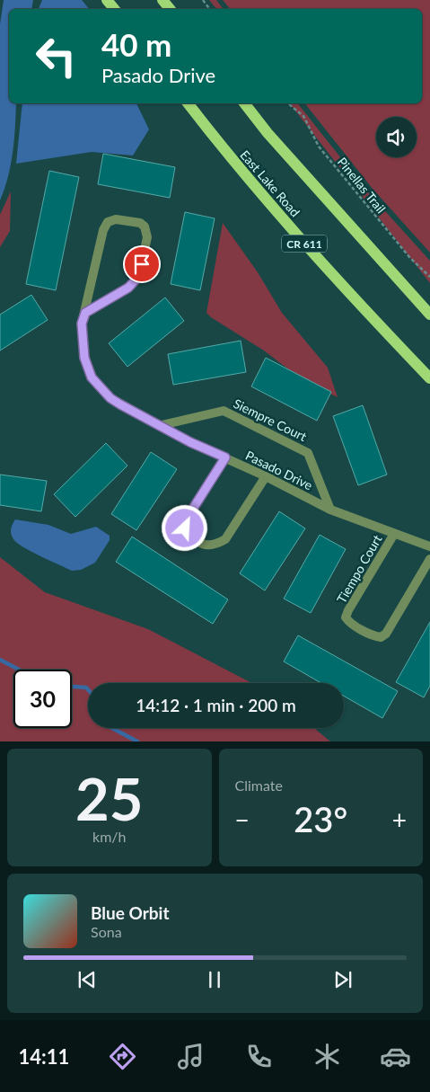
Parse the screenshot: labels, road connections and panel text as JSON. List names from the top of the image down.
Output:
{
  "streets": {
    "main road": ["East Lake Road", "CR 611"],
    "street": ["Siempre Court", "Pasado Drive", "Tiempo Court"],
    "path": ["Pinellas Trail"]
  },
  "crossings": [
    ["Siempre Court", "Pasado Drive"],
    ["Pasado Drive", "Tiempo Court"]
  ],
  "page": {
    "turn": ["40 m", "Pasado Drive"],
    "limit": "30",
    "trip": "14:12 · 1 min · 200 m",
    "tile": [
      ["25", "km/h"],
      "Climate"
    ],
    "heat": ["−", "23°", "+"],
    "song": ["Blue Orbit", "Sona"],
    "tabs": "14:11"
  }
}
